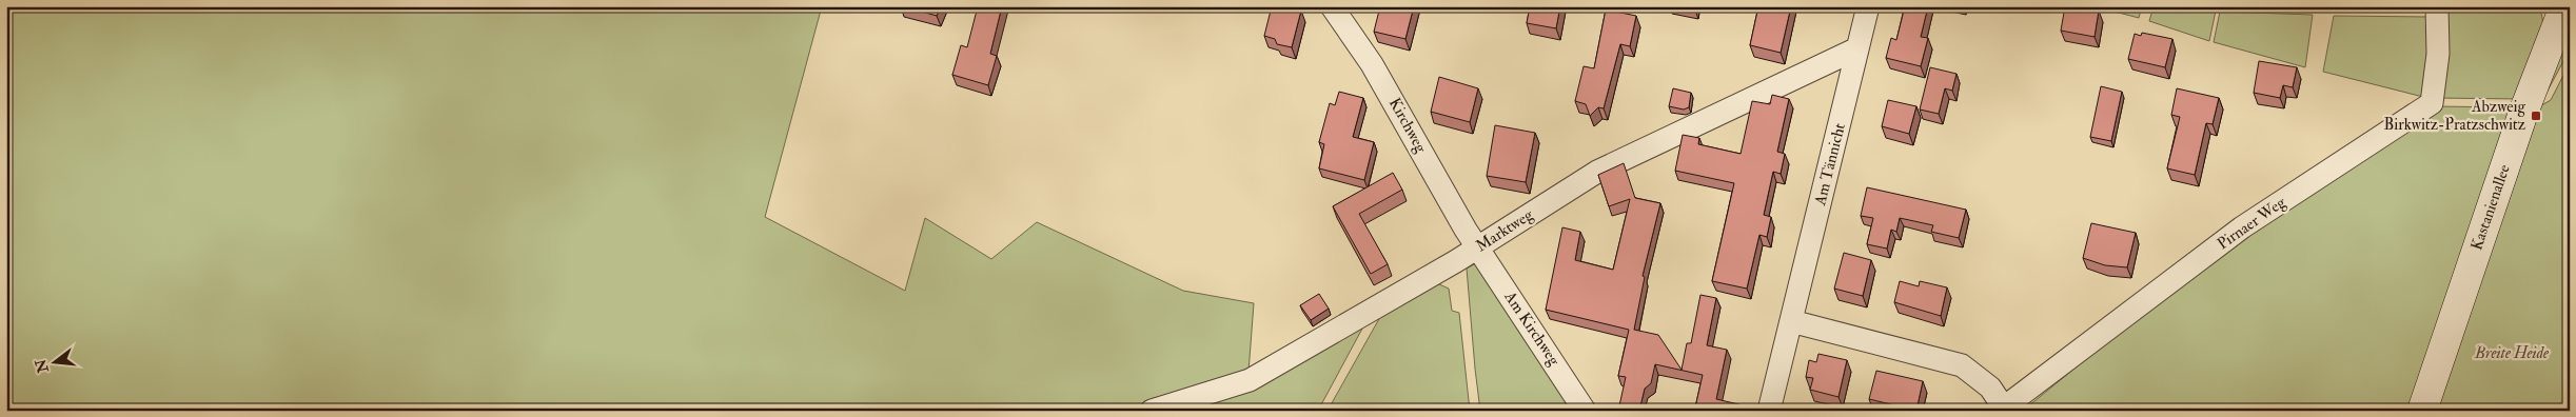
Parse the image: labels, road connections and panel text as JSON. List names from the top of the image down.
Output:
{
  "streets": {
    "main road": ["Kastanienallee"],
    "street": [
      "Kirchweg",
      "Am Tännicht",
      "Pirnaer Weg",
      "Marktweg",
      "Am Kirchweg"
    ]
  },
  "crossings": [
    ["Kirchweg", "Marktweg"],
    ["Kirchweg", "Am Kirchweg"],
    ["Am Tännicht", "Marktweg"],
    ["Marktweg", "Am Kirchweg"]
  ],
  "parks": ["Breite Heide"],
  "places": {
    "transit": ["Abzweig Birkwitz-Pratzschwitz"]
  },
  "north": "left"
}
